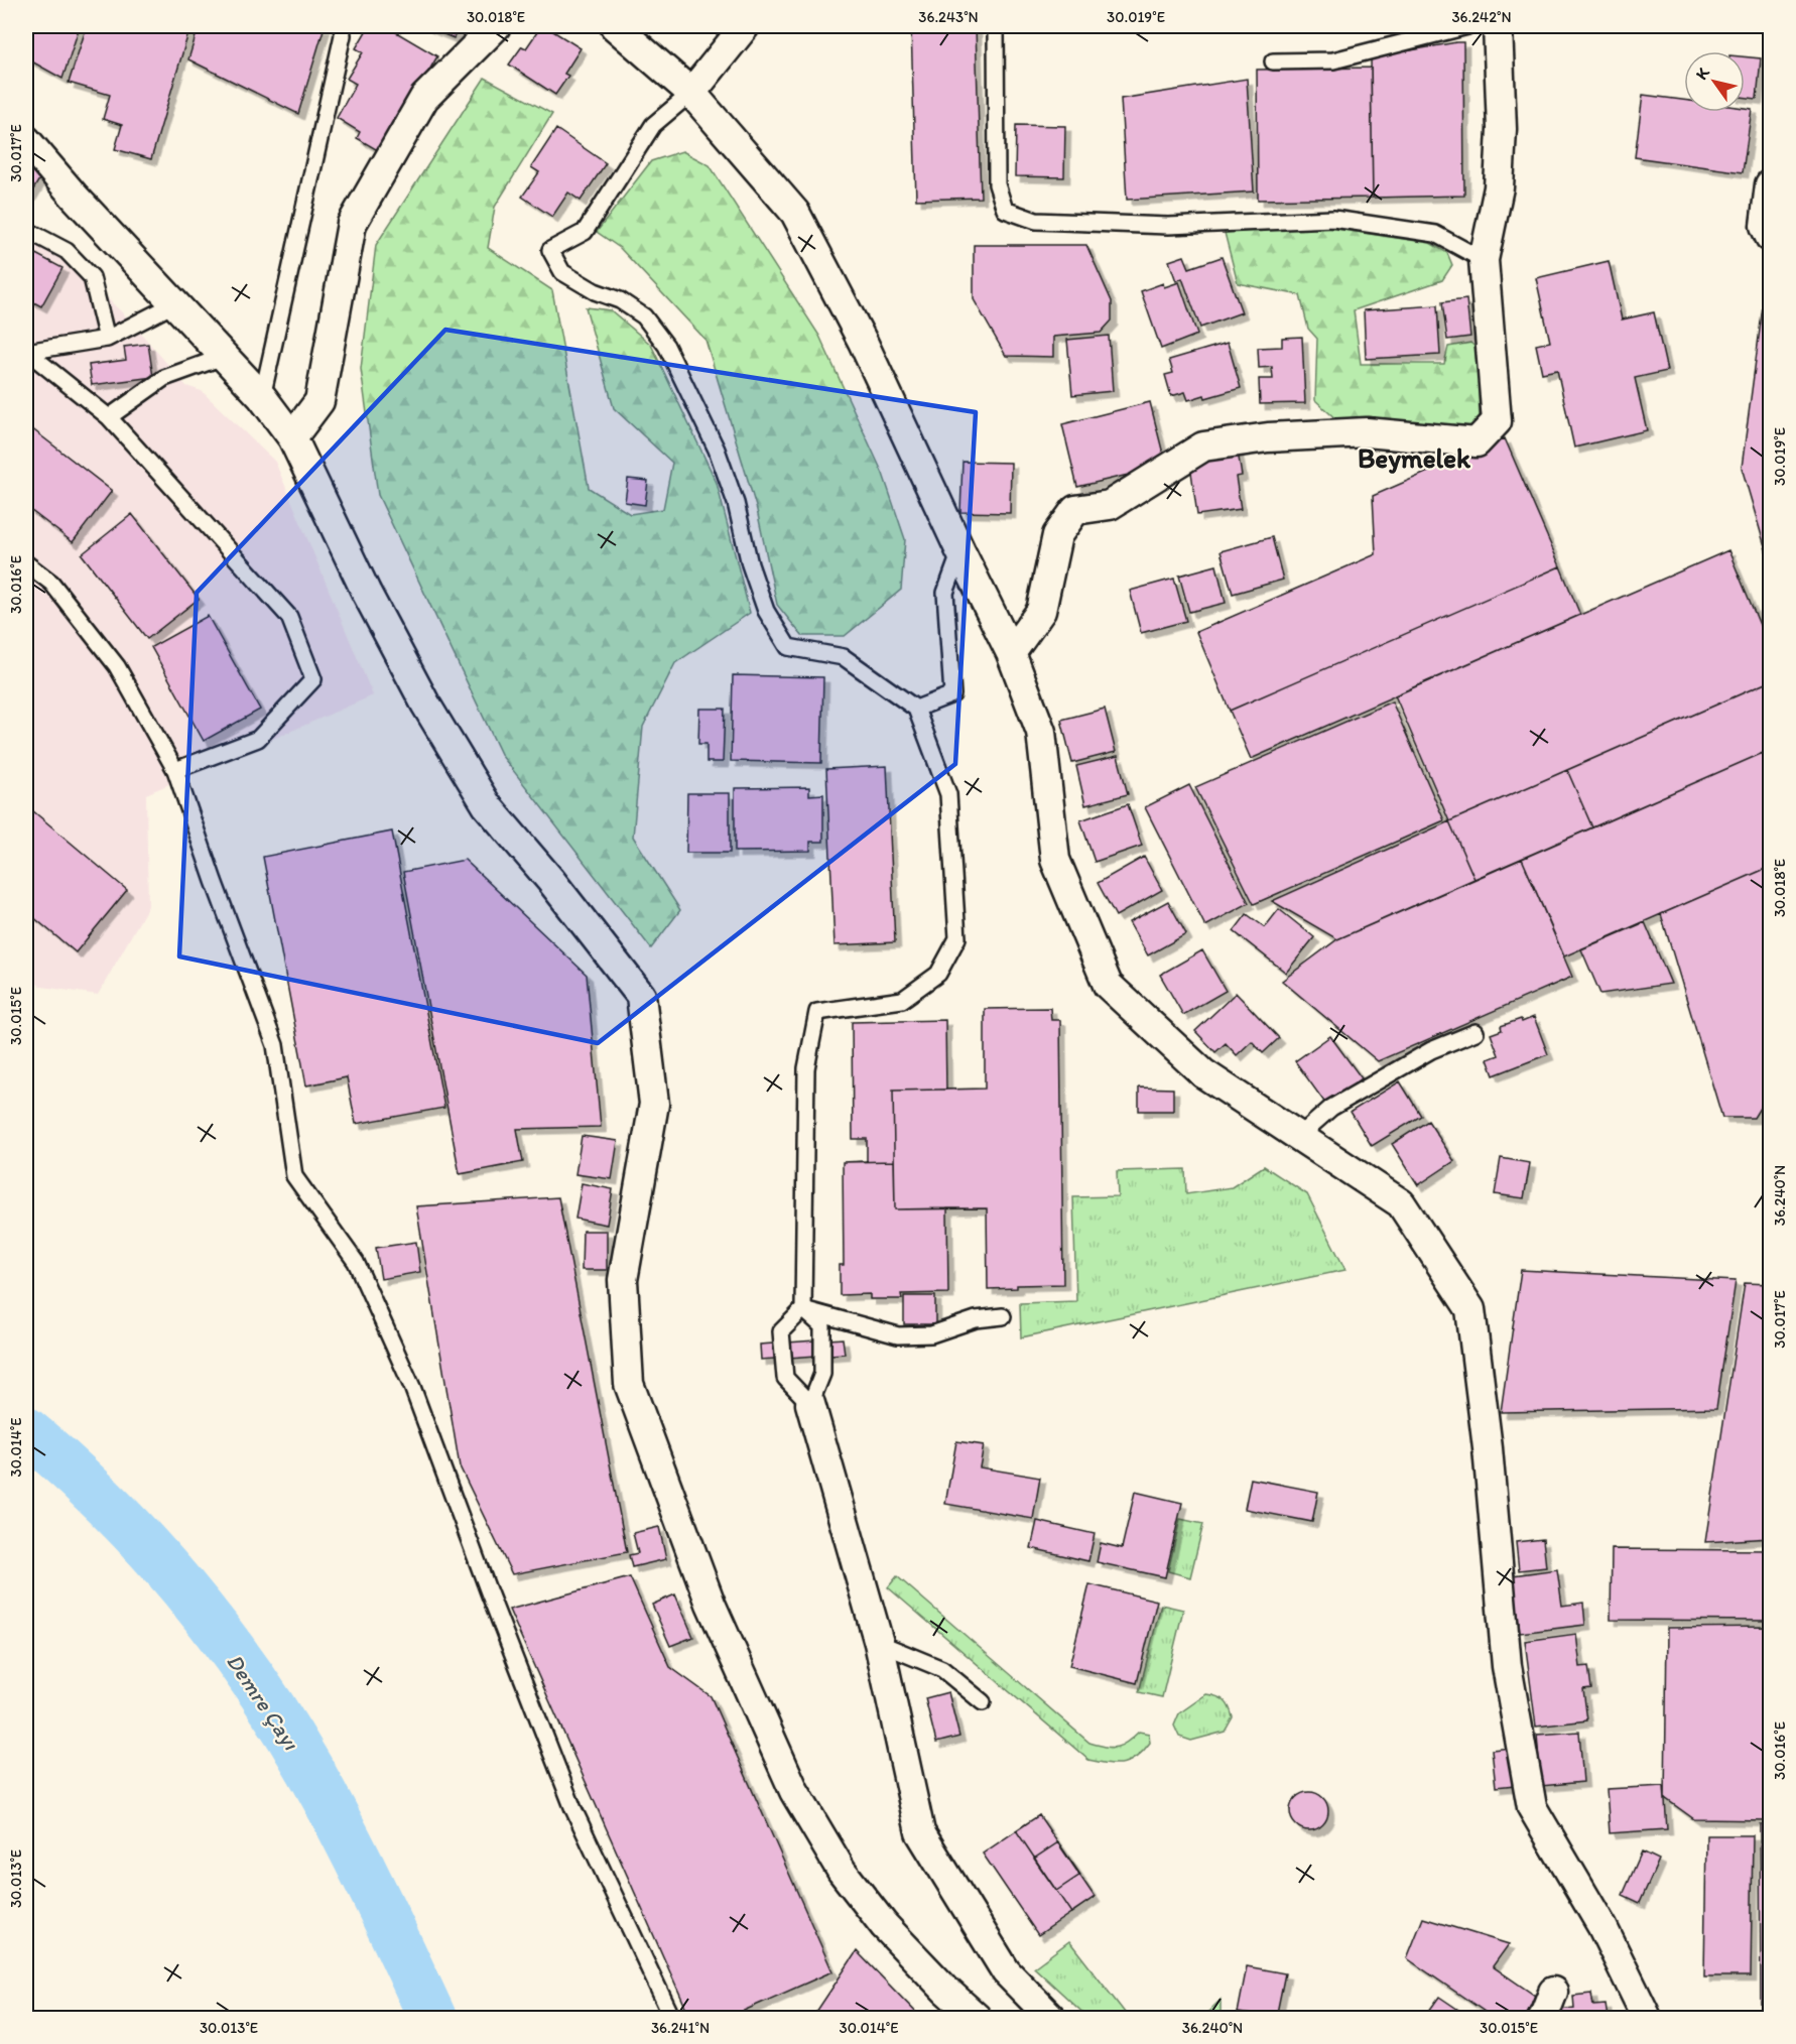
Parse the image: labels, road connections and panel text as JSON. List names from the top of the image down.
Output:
{
  "districts": ["Beymelek"],
  "water": ["Demre Çayı"],
  "north": "top left",
  "coordinates": [
    "30.018°E",
    "36.243°N",
    "30.019°E",
    "36.242°N",
    "30.017°E",
    "30.016°E",
    "30.015°E",
    "36.240°N",
    "30.014°E",
    "30.013°E",
    "36.241°N"
  ]
}
